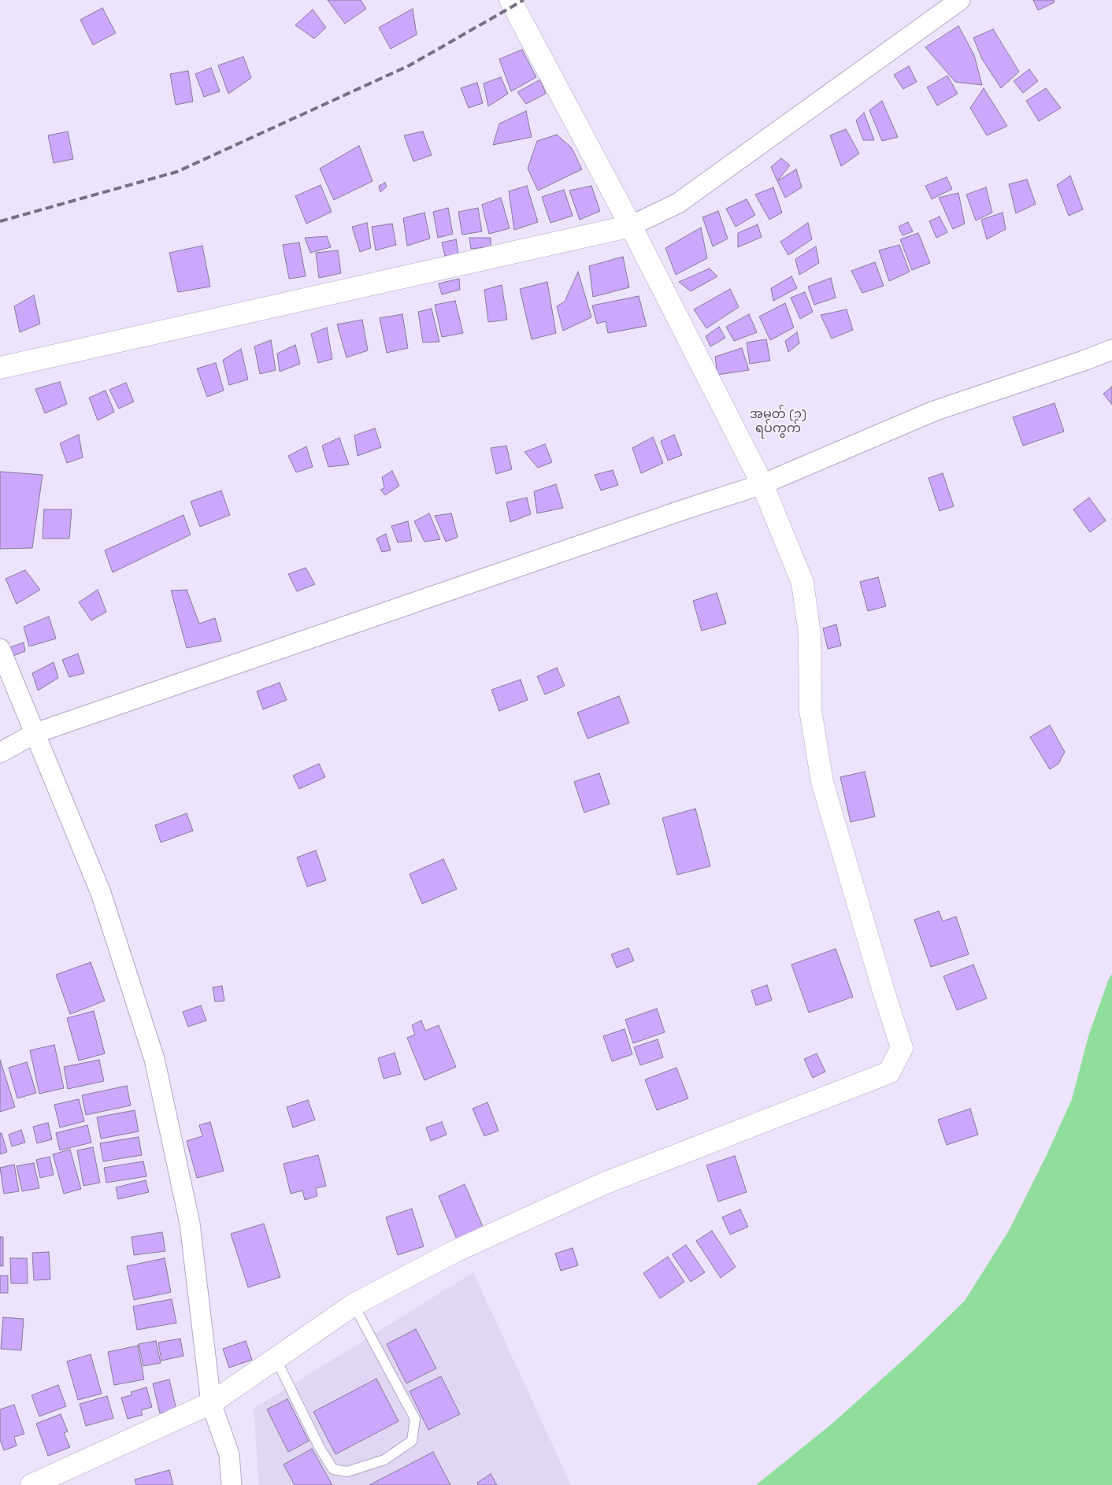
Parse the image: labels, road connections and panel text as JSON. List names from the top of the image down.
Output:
{
  "districts": ["အမှတ် (၁) ရပ်ကွက်"]
}
